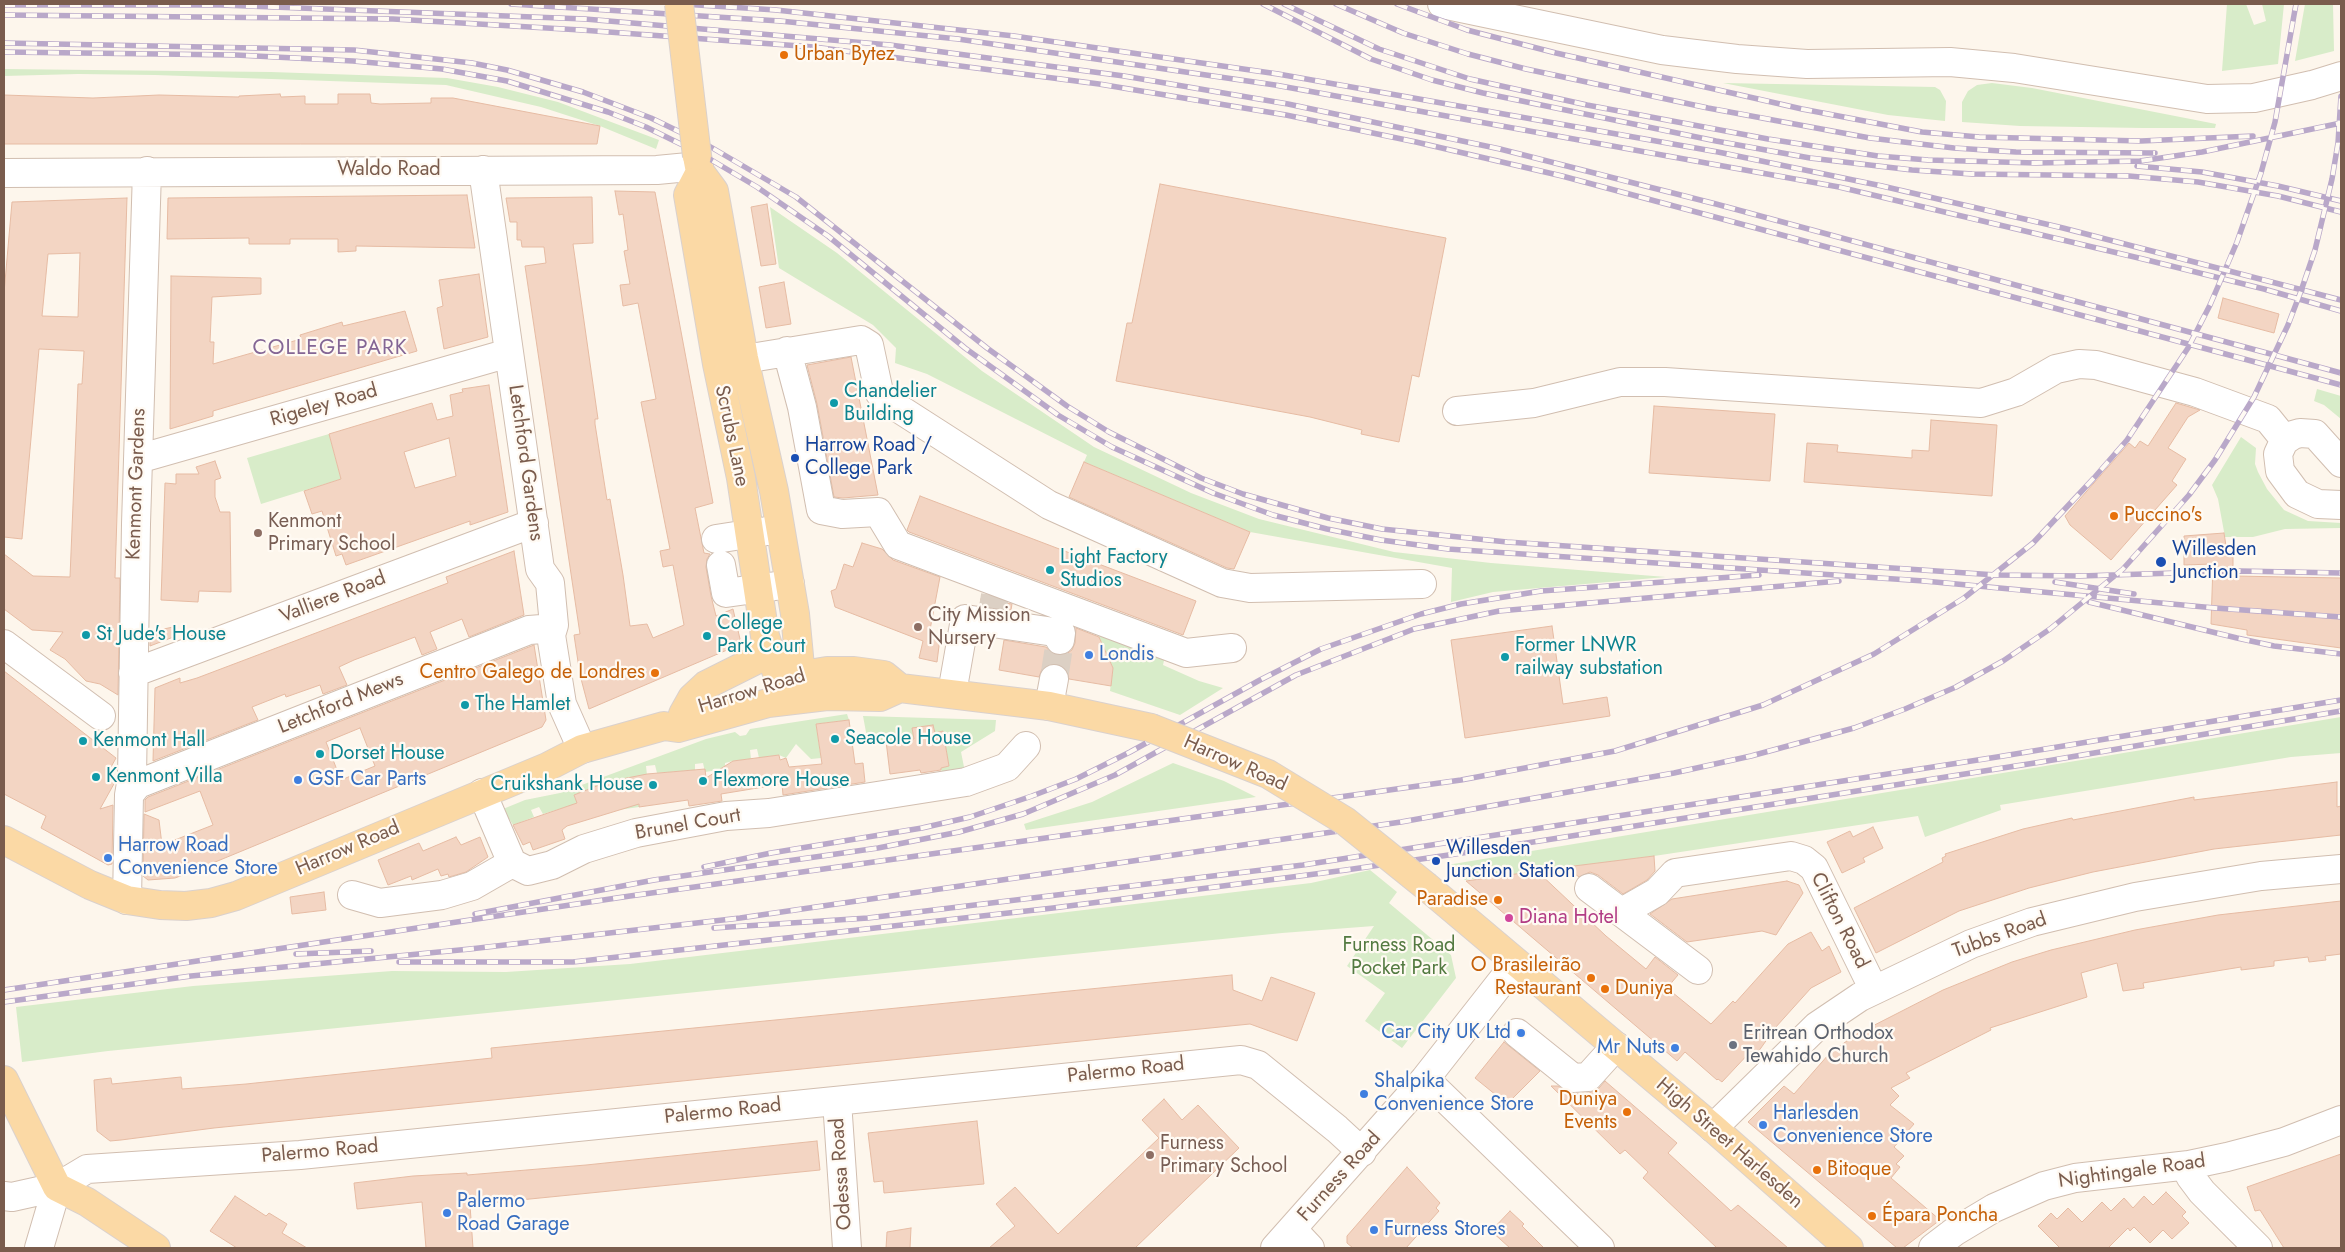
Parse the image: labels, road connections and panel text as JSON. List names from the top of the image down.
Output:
{
  "streets": {
    "main road": ["Scrubs Lane", "Harrow Road", "High Street Harlesden"],
    "street": [
      "Waldo Road",
      "Rigeley Road",
      "Letchford Gardens",
      "Kenmont Gardens",
      "Valliere Road",
      "Letchford Mews",
      "Brunel Court",
      "Clifton Road",
      "Tubbs Road",
      "Palermo Road",
      "Nightingale Road",
      "Odessa Road",
      "Furness Road"
    ]
  },
  "crossings": [
    ["Waldo Road", "Scrubs Lane"],
    ["Waldo Road", "Letchford Gardens"],
    ["Waldo Road", "Kenmont Gardens"],
    ["Rigeley Road", "Letchford Gardens"],
    ["Rigeley Road", "Kenmont Gardens"],
    ["Scrubs Lane", "Harrow Road"],
    ["Letchford Gardens", "Valliere Road"],
    ["Letchford Gardens", "Harrow Road"],
    ["Letchford Gardens", "Letchford Mews"],
    ["Kenmont Gardens", "Valliere Road"],
    ["Kenmont Gardens", "Harrow Road"],
    ["Kenmont Gardens", "Letchford Mews"],
    ["Harrow Road", "High Street Harlesden"],
    ["Harrow Road", "Furness Road"],
    ["Clifton Road", "Tubbs Road"],
    ["Tubbs Road", "High Street Harlesden"],
    ["Palermo Road", "Odessa Road"],
    ["Palermo Road", "Furness Road"],
    ["High Street Harlesden", "Furness Road"]
  ],
  "districts": ["COLLEGE PARK"],
  "parks": ["Furness Road Pocket Park"],
  "places": [
    "Urban Bytez",
    "Chandelier Building",
    "Harrow Road / College Park",
    "Puccino's",
    "Kenmont Primary School",
    "Willesden Junction",
    "Light Factory Studios",
    "City Mission Nursery",
    "St Jude's House",
    "College Park Court",
    "Londis",
    "Former LNWR railway substation",
    "Centro Galego de Londres",
    "The Hamlet",
    "Seacole House",
    "Kenmont Hall",
    "Dorset House",
    "Kenmont Villa",
    "GSF Car Parts",
    "Flexmore House",
    "Cruikshank House",
    "Harrow Road Convenience Store",
    "Willesden Junction Station",
    "Paradise",
    "Diana Hotel",
    "O Brasileirão Restaurant",
    "Duniya",
    "Car City UK Ltd",
    "Eritrean Orthodox Tewahido Church",
    "Mr Nuts",
    "Shalpika Convenience Store",
    "Duniya Events",
    "Harlesden Convenience Store",
    "Furness Primary School",
    "Bitoque",
    "Palermo Road Garage",
    "Épara Poncha",
    "Furness Stores"
  ]
}
